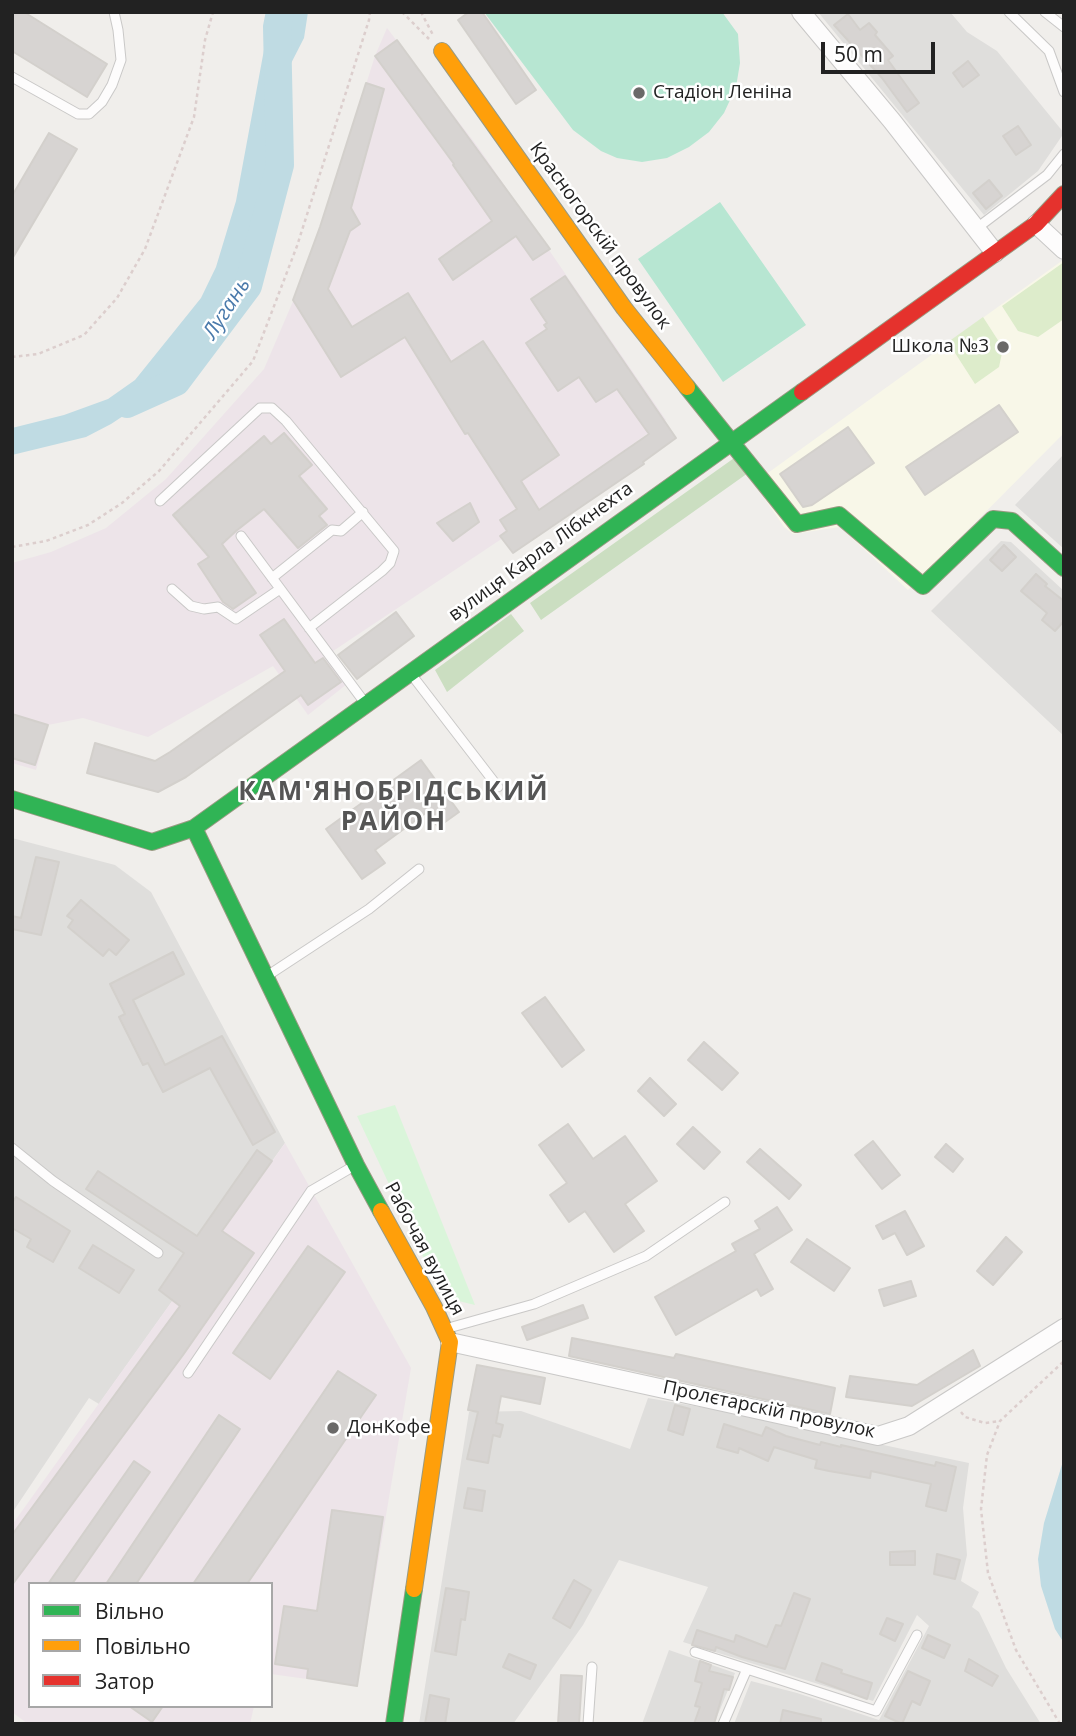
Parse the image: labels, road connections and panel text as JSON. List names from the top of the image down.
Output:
{
  "streets": {
    "street": [
      "Красногорскій провулок",
      "вулиця Карла Лібкнехта",
      "Рабочая вулиця",
      "Пролєтарскій провулок"
    ]
  },
  "crossings": [
    ["Красногорскій провулок", "вулиця Карла Лібкнехта"],
    ["вулиця Карла Лібкнехта", "Рабочая вулиця"],
    ["Рабочая вулиця", "Пролєтарскій провулок"]
  ],
  "districts": ["КАМ'ЯНОБРІДСЬКИЙ РАЙОН"],
  "water": ["Лугань"],
  "places": ["Стадіон Леніна", "Школа №3", "ДонКофе"],
  "legend": ["Вільно", "Повільно", "Затор"],
  "scale_bar": "50 m"
}
